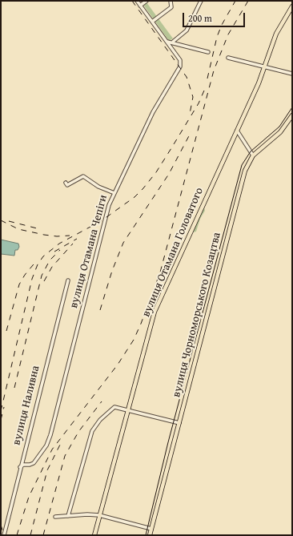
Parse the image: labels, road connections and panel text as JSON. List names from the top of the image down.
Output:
{
  "streets": {
    "main road": ["вулиця Отамана Головатого", "вулиця Чорноморського Козацтва"],
    "street": ["вулиця Отамана Чепіги", "вулиця Наливна"]
  },
  "crossings": [
    ["вулиця Отамана Чепіги", "вулиця Наливна"]
  ],
  "scale_bar": "200 m"
}
